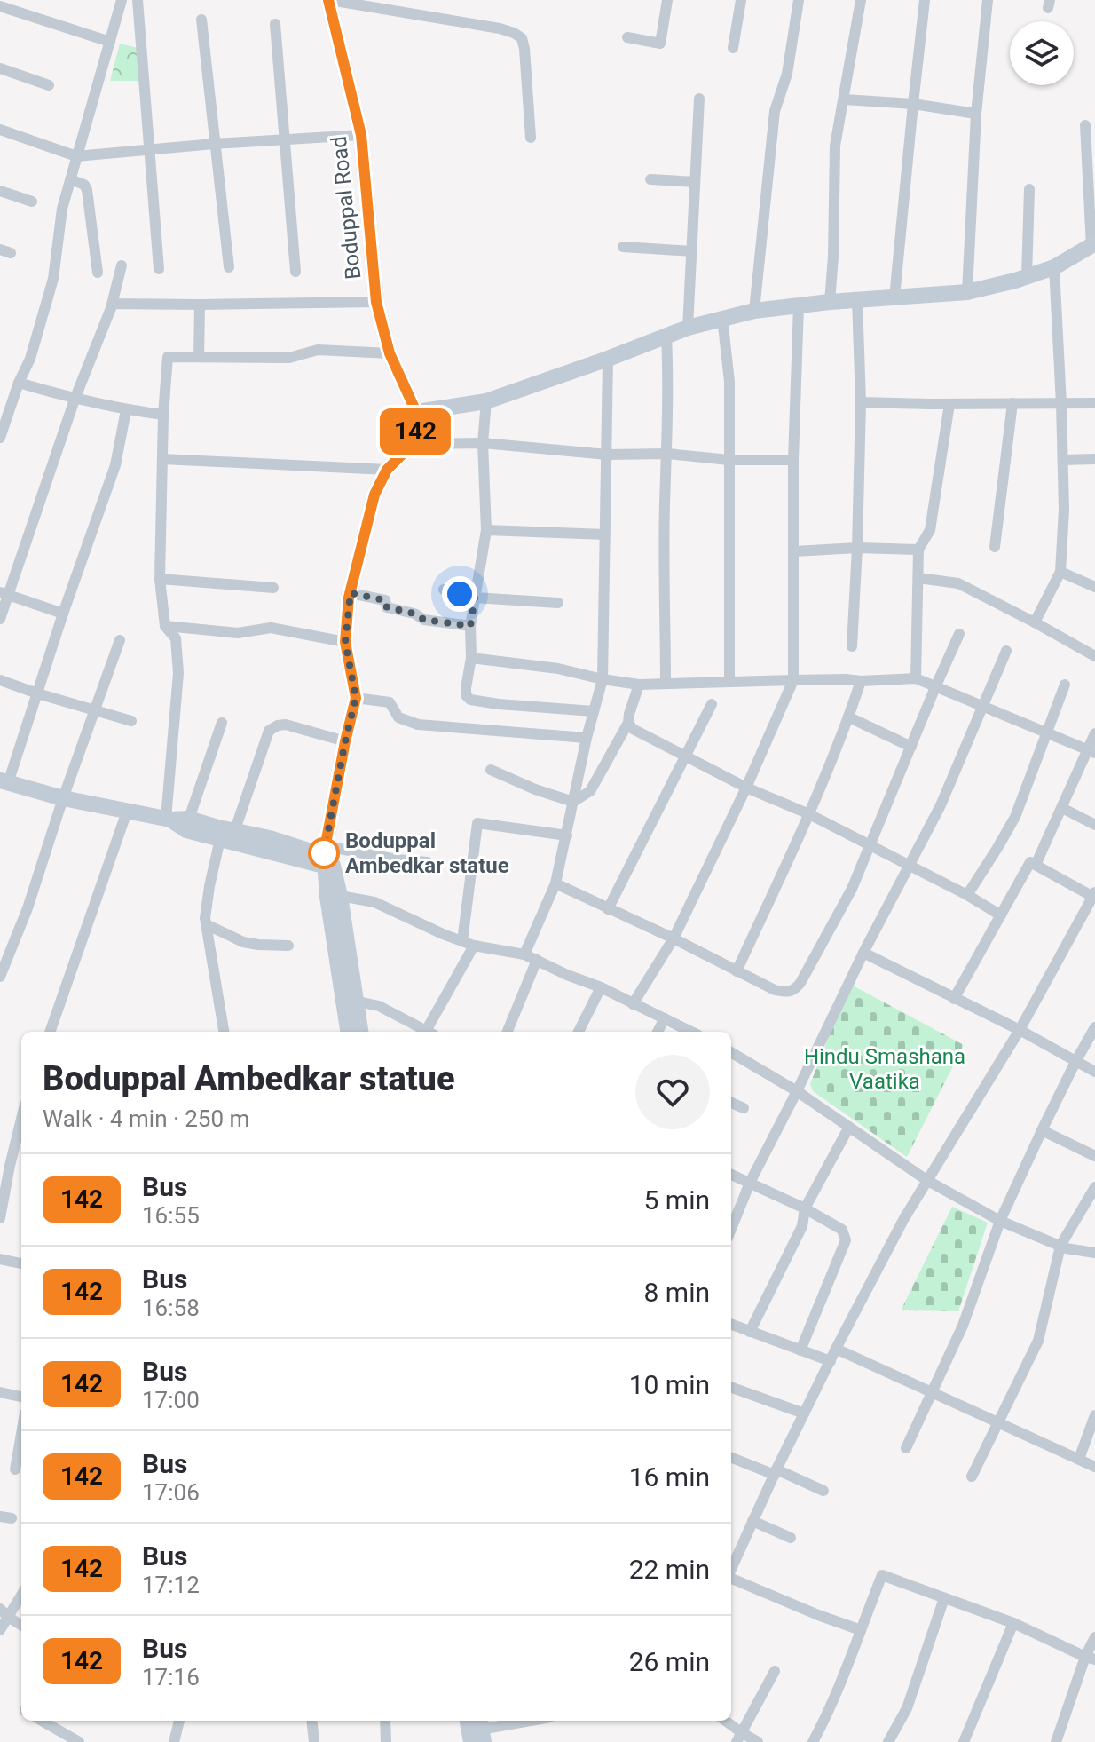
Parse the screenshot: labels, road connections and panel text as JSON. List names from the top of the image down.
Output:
{
  "streets": {
    "street": ["Boduppal Road"]
  },
  "parks": ["Hindu Smashana Vaatika"],
  "places": ["Boduppal Ambedkar statue"],
  "lines": ["bus line 142"],
  "page": {
    "on_map": "142",
    "heading": ["Boduppal Ambedkar statue", "Walk · 4 min · 250 m"],
    "list": [
      {
        "mark": "142",
        "name": "Bus",
        "note": "16:55",
        "value": "5 min"
      },
      {
        "mark": "142",
        "name": "Bus",
        "note": "16:58",
        "value": "8 min"
      },
      {
        "mark": "142",
        "name": "Bus",
        "note": "17:00",
        "value": "10 min"
      },
      {
        "mark": "142",
        "name": "Bus",
        "note": "17:06",
        "value": "16 min"
      },
      {
        "mark": "142",
        "name": "Bus",
        "note": "17:12",
        "value": "22 min"
      },
      {
        "mark": "142",
        "name": "Bus",
        "note": "17:16",
        "value": "26 min"
      }
    ]
  }
}
